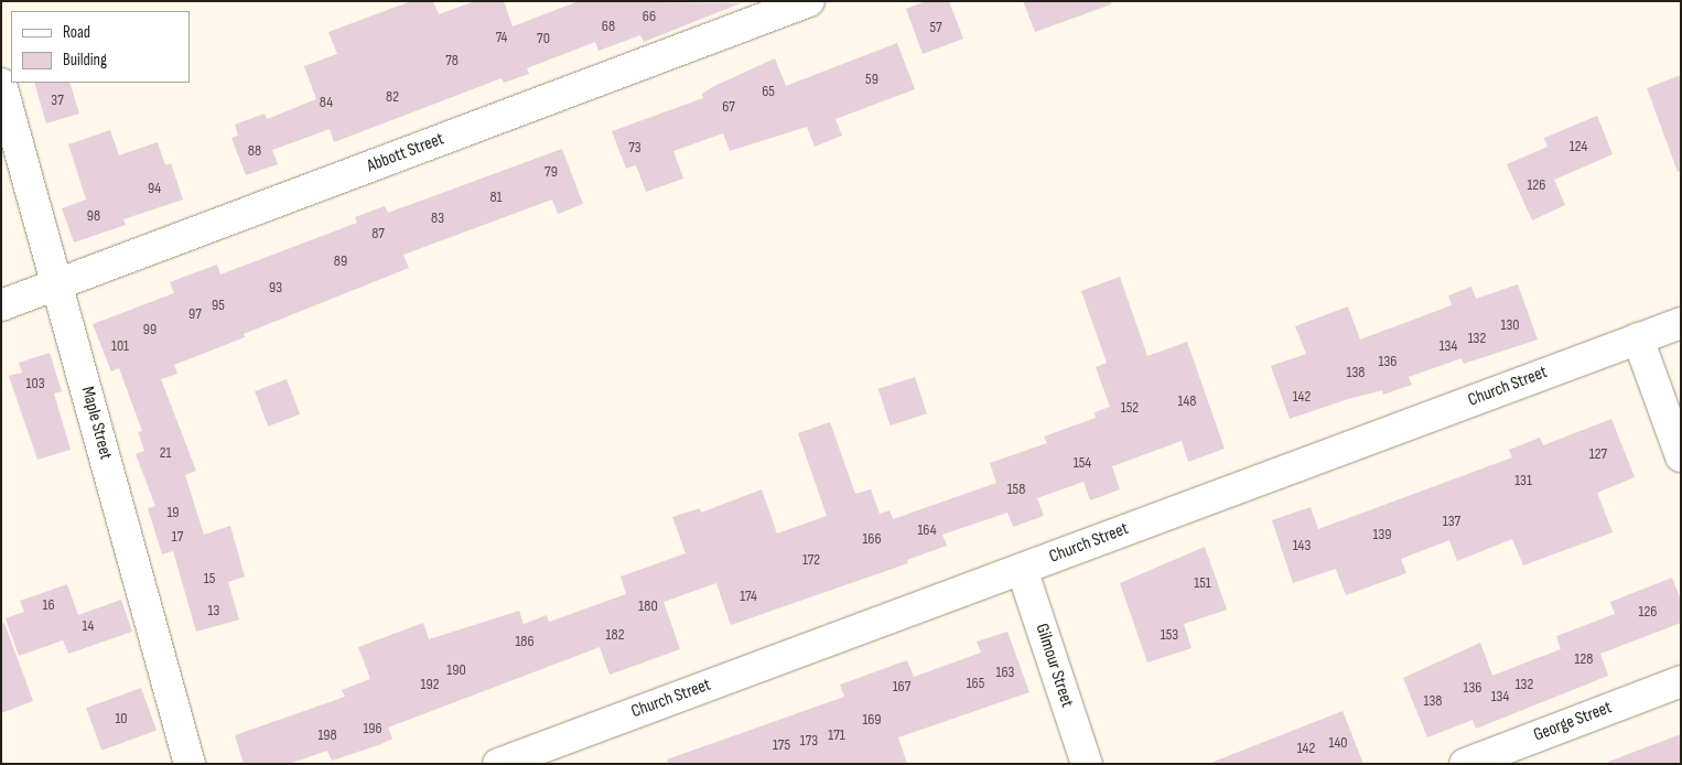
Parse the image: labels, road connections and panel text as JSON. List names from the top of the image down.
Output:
{
  "streets": {
    "street": [
      "Abbott Street",
      "Church Street",
      "Maple Street",
      "Gilmour Street",
      "George Street"
    ]
  },
  "crossings": [
    ["Abbott Street", "Maple Street"],
    ["Church Street", "Gilmour Street"]
  ],
  "house_numbers": [
    "66",
    "68",
    "57",
    "74",
    "70",
    "78",
    "59",
    "65",
    "82",
    "37",
    "84",
    "67",
    "124",
    "73",
    "88",
    "79",
    "126",
    "94",
    "81",
    "98",
    "83",
    "87",
    "89",
    "93",
    "95",
    "97",
    "130",
    "99",
    "132",
    "101",
    "134",
    "136",
    "138",
    "103",
    "142",
    "148",
    "152",
    "21",
    "127",
    "154",
    "131",
    "158",
    "19",
    "137",
    "164",
    "139",
    "17",
    "166",
    "143",
    "172",
    "15",
    "151",
    "174",
    "16",
    "180",
    "13",
    "126",
    "14",
    "182",
    "153",
    "186",
    "128",
    "190",
    "163",
    "165",
    "192",
    "132",
    "167",
    "136",
    "134",
    "138",
    "10",
    "169",
    "196",
    "198",
    "171",
    "173",
    "140",
    "175",
    "142"
  ],
  "legend": ["Road", "Building"]
}
